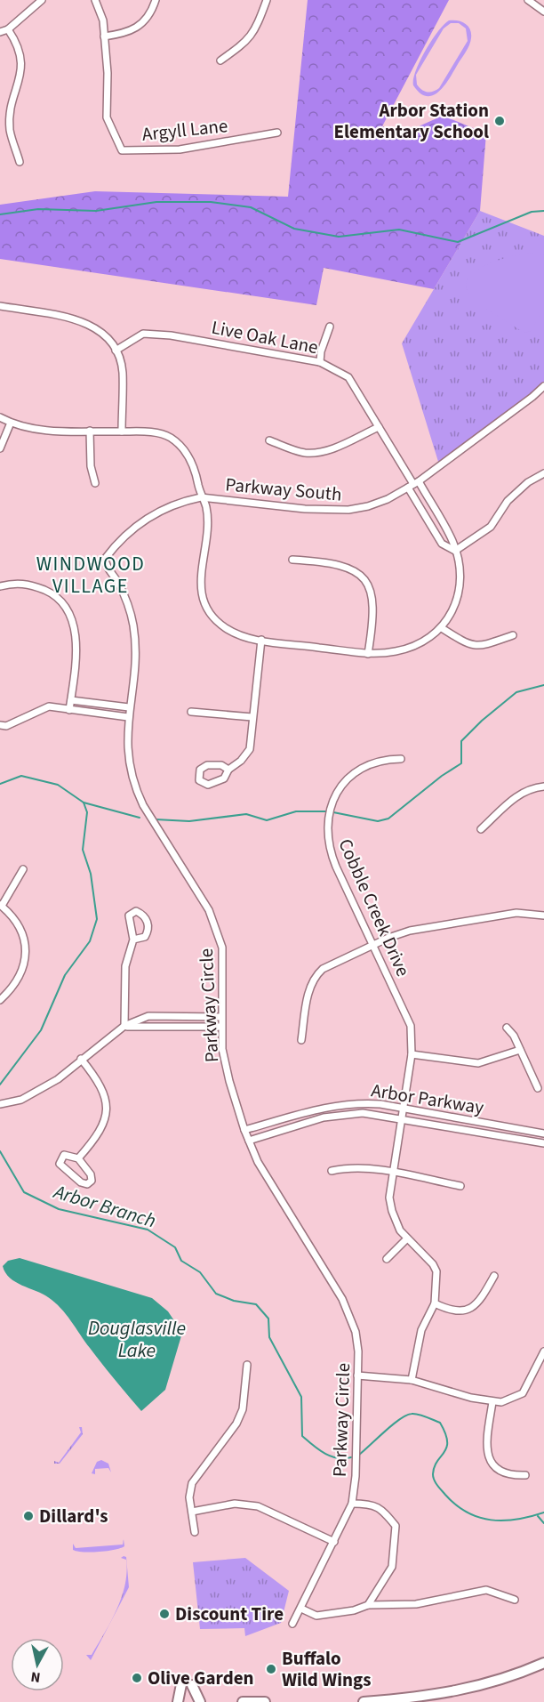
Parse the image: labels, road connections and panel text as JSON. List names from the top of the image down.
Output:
{
  "streets": {
    "street": [
      "Argyll Lane",
      "Live Oak Lane",
      "Parkway South",
      "Cobble Creek Drive",
      "Parkway Circle",
      "Arbor Parkway"
    ]
  },
  "crossings": [
    ["Live Oak Lane", "Parkway South"],
    ["Parkway South", "Parkway Circle"],
    ["Cobble Creek Drive", "Arbor Parkway"],
    ["Parkway Circle", "Arbor Parkway"]
  ],
  "districts": ["WINDWOOD VILLAGE"],
  "water": ["Arbor Branch", "Douglasville Lake"],
  "places": [
    "Arbor Station Elementary School",
    "Dillard's",
    "Discount Tire",
    "Buffalo Wild Wings",
    "Olive Garden"
  ],
  "north": "bottom"
}
